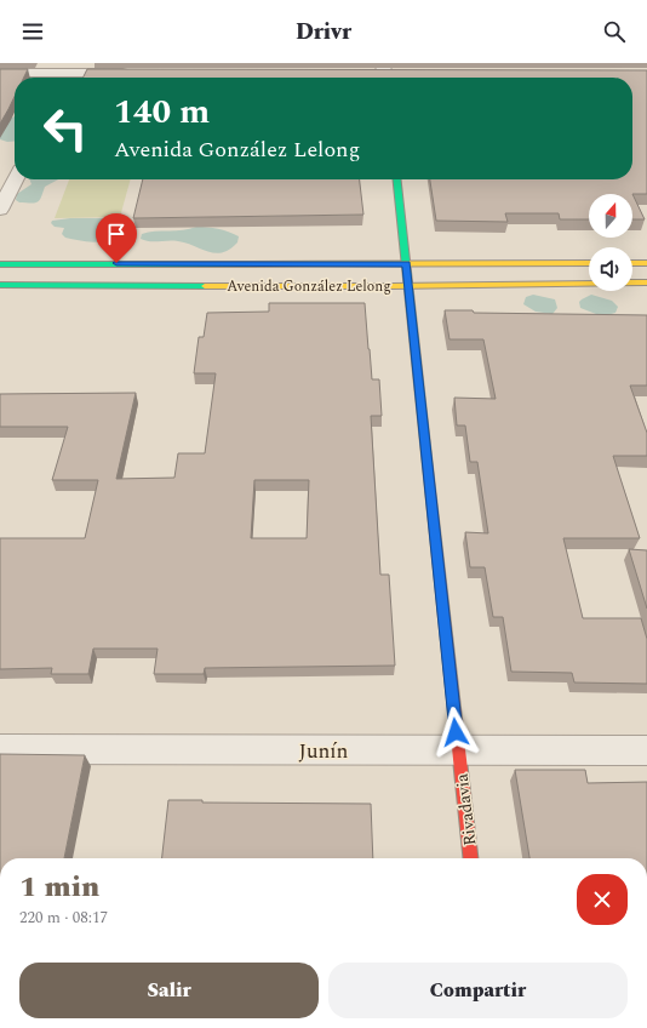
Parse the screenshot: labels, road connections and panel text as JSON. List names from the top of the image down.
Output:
{
  "streets": {
    "main road": ["Avenida González Lelong", "Rivadavia"],
    "street": ["Junín"]
  },
  "crossings": [
    ["Avenida González Lelong", "Rivadavia"],
    ["Junín", "Rivadavia"]
  ],
  "north": "top",
  "page": {
    "header": "Drivr",
    "turn": ["140 m", "Avenida González Lelong"],
    "heading": ["1 min", "220 m · 08:17"],
    "buttons": ["Salir", "Compartir"]
  }
}
